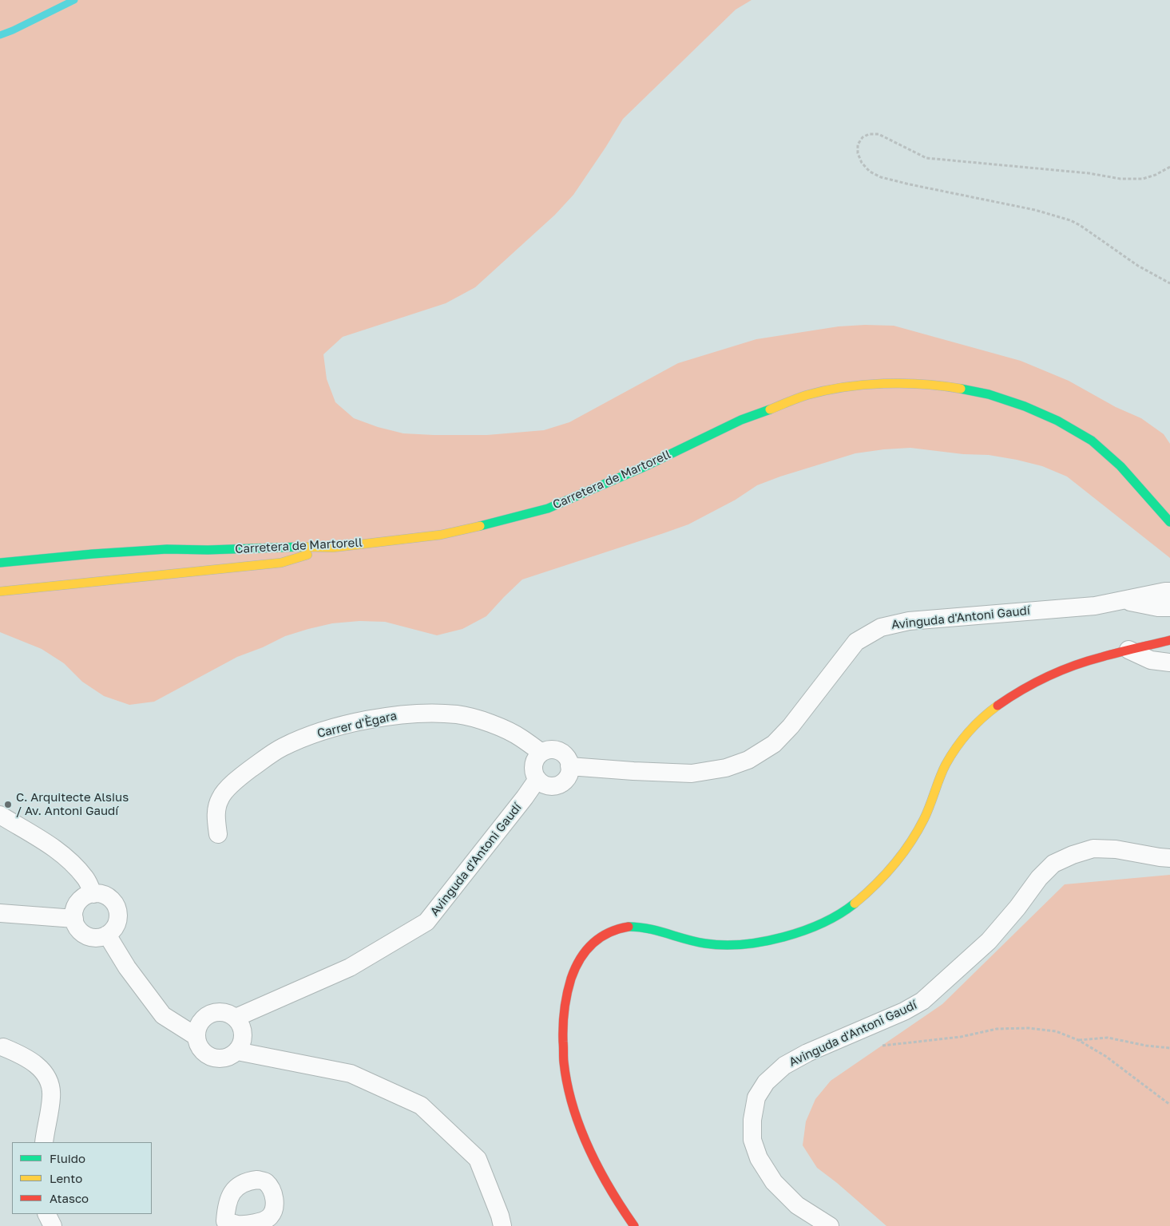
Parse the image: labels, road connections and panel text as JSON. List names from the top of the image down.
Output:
{
  "streets": {
    "main road": ["Carretera de Martorell"],
    "street": ["Avinguda d'Antoni Gaudí", "Carrer d'Ègara"]
  },
  "crossings": [
    ["Avinguda d'Antoni Gaudí", "Carrer d'Ègara"]
  ],
  "places": ["C. Arquitecte Alsius / Av. Antoni Gaudí"],
  "legend": ["Fluido", "Lento", "Atasco"]
}
